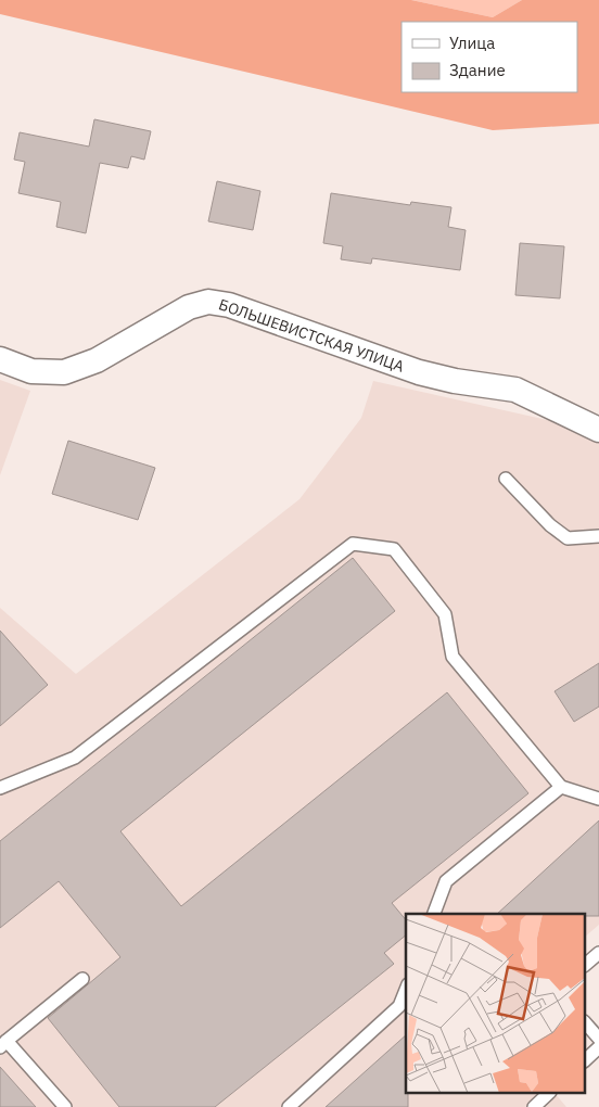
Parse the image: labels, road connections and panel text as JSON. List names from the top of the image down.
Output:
{
  "streets": {
    "street": ["БОЛЬШЕВИСТСКАЯ УЛИЦА"]
  },
  "legend": ["Улица", "Здание"]
}
